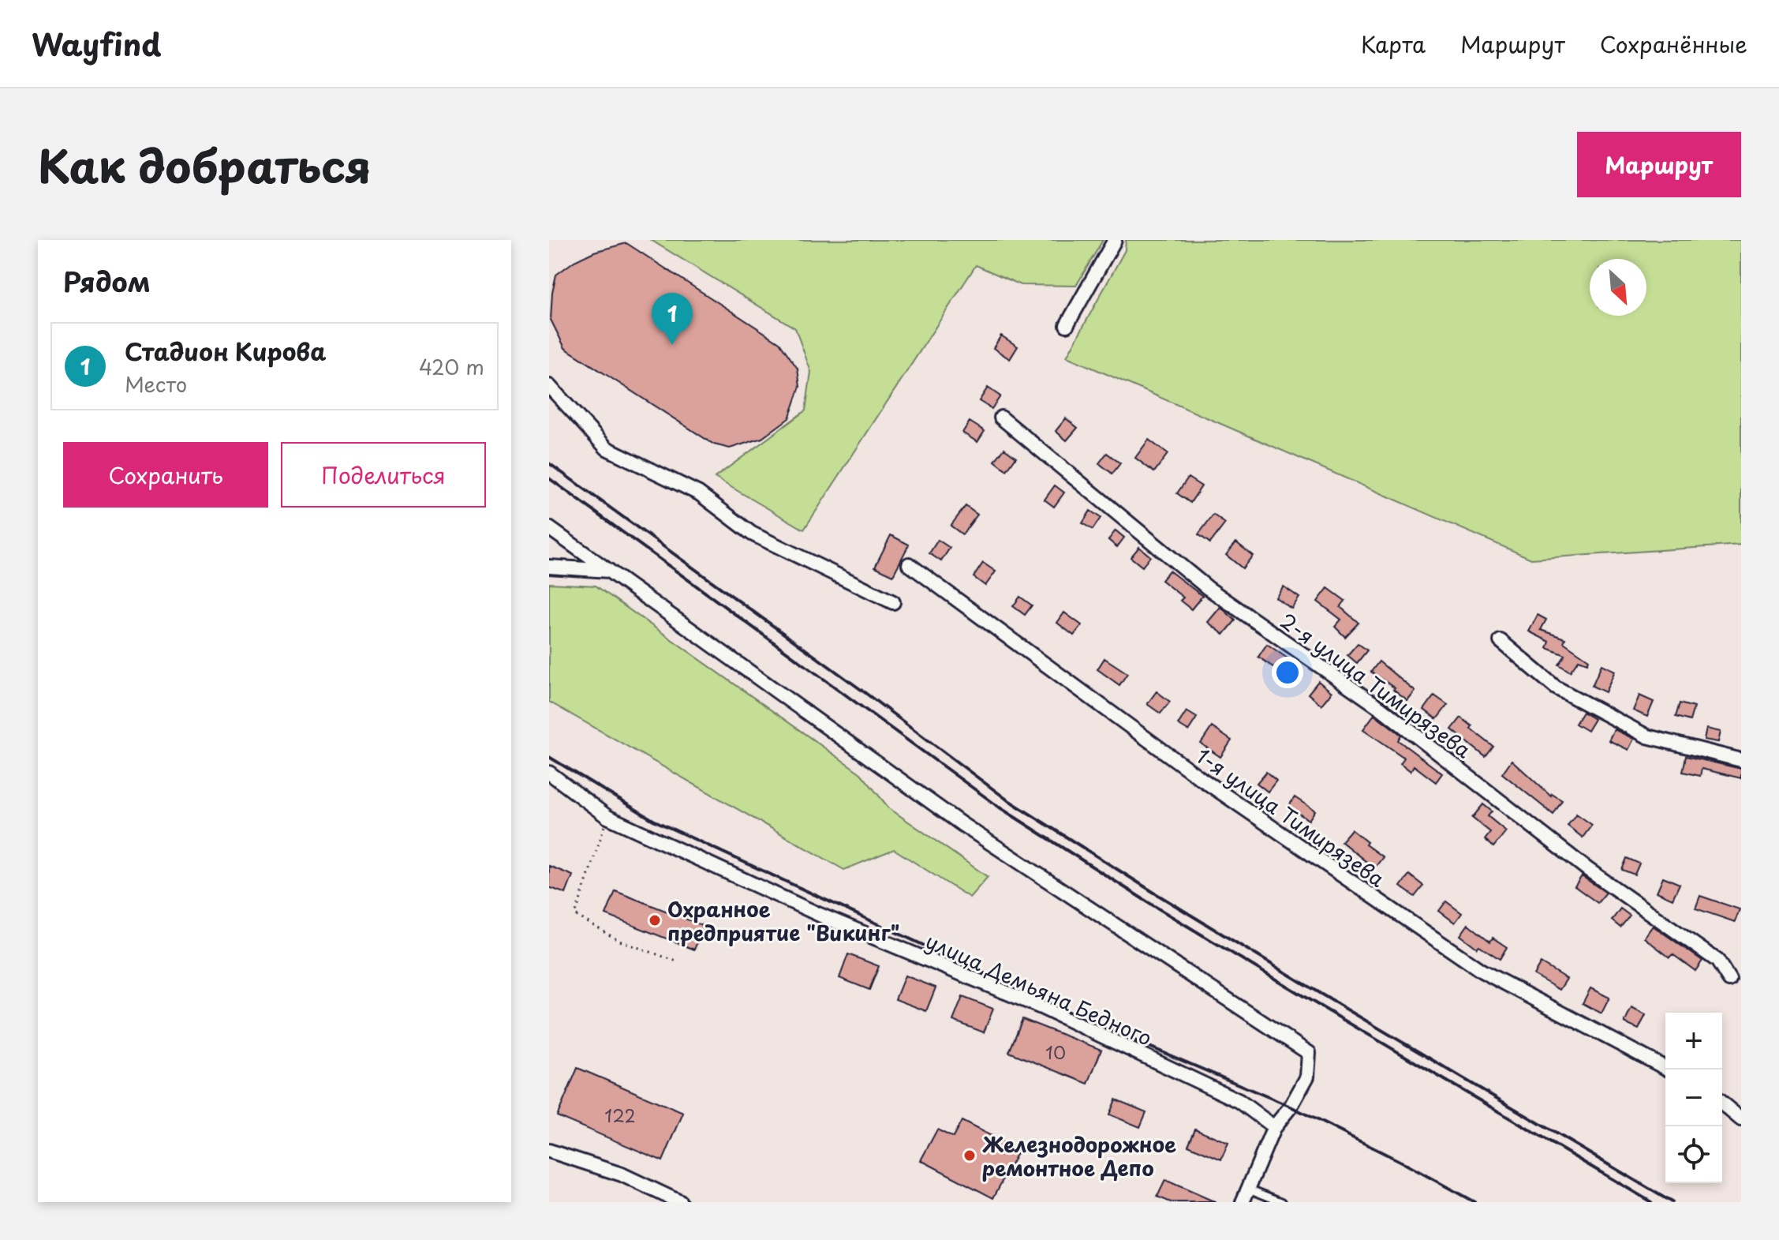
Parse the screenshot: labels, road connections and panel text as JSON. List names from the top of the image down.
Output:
{
  "streets": {
    "street": ["2-я улица Тимирязева", "1-я улица Тимирязева", "улица Демьяна Бедного"]
  },
  "places": ["Охранное предприятие \"Викинг\"", "Железнодорожное ремонтное Депо"],
  "house_numbers": ["10", "122"],
  "north": "bottom right",
  "page": {
    "header": "Wayfind",
    "nav": ["Карта", "Маршрут", "Сохранённые"],
    "title": "Как добраться",
    "buttons": [
      "Маршрут",
      ["Сохранить", "Поделиться"]
    ],
    "heading": "Рядом",
    "pins": "1",
    "list": [
      {
        "mark": "1",
        "name": "Стадион Кирова",
        "note": "Место",
        "value": "420 m"
      }
    ],
    "map_buttons": ["+", "−"]
  }
}
